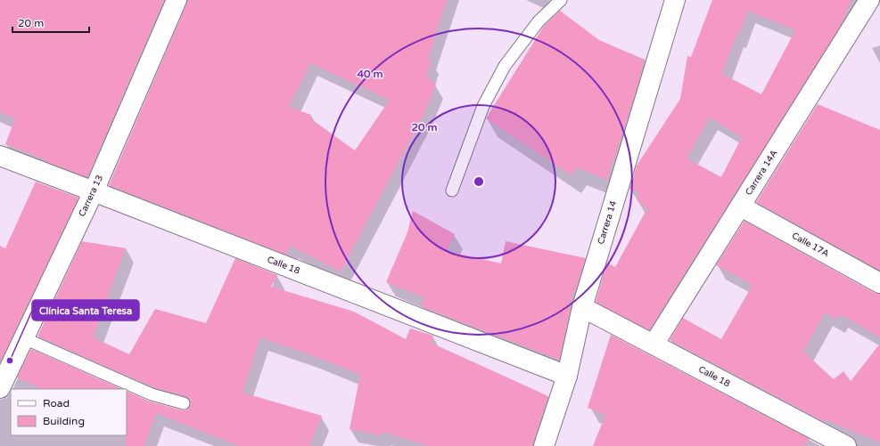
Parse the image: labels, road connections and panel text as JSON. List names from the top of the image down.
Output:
{
  "streets": {
    "street": [
      "Carrera 14A",
      "Carrera 13",
      "Carrera 14",
      "Calle 17A",
      "Calle 18"
    ]
  },
  "crossings": [
    ["Carrera 14A", "Calle 17A"],
    ["Carrera 14A", "Calle 18"],
    ["Carrera 13", "Calle 18"],
    ["Carrera 14", "Calle 18"]
  ],
  "places": ["Clínica Santa Teresa"],
  "legend": ["Road", "Building"],
  "scale_bar": "20 m",
  "rings": ["40 m", "20 m"]
}
